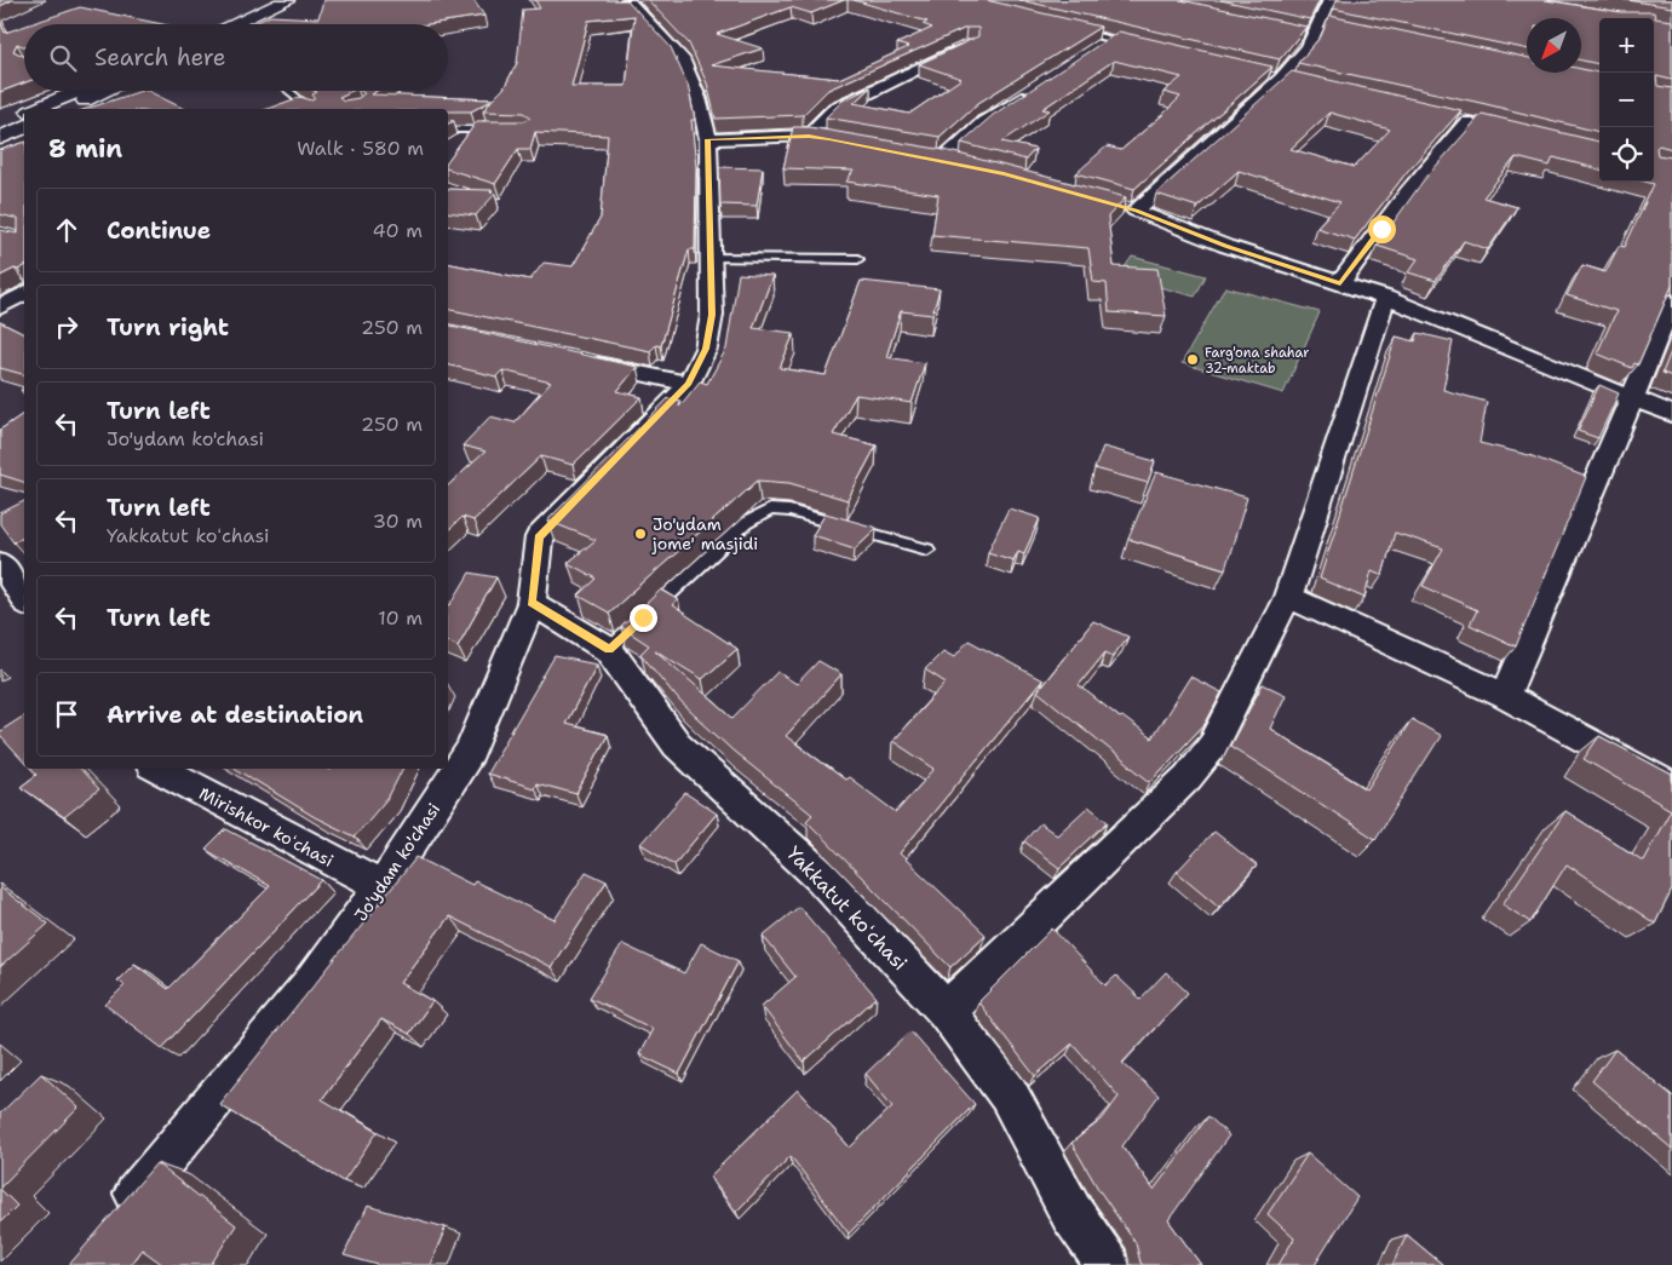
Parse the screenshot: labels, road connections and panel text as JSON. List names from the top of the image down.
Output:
{
  "streets": {
    "street": ["Mirishkor koʻchasi", "Jo'ydam ko'chasi", "Yakkatut koʻchasi"]
  },
  "crossings": [
    ["Mirishkor koʻchasi", "Jo'ydam ko'chasi"],
    ["Jo'ydam ko'chasi", "Yakkatut koʻchasi"]
  ],
  "places": ["Farg'ona shahar 32-maktab", "Jo'ydam jome' masjidi"],
  "north": "bottom left",
  "page": {
    "map_buttons": ["+", "−"],
    "search": "Search here",
    "heading": ["8 min", "Walk · 580 m"],
    "list": [
      ["Continue", "40 m"],
      ["Turn right", "250 m"],
      ["Turn left", "Jo'ydam ko'chasi", "250 m"],
      ["Turn left", "Yakkatut koʻchasi", "30 m"],
      ["Turn left", "10 m"],
      "Arrive at destination"
    ]
  }
}
